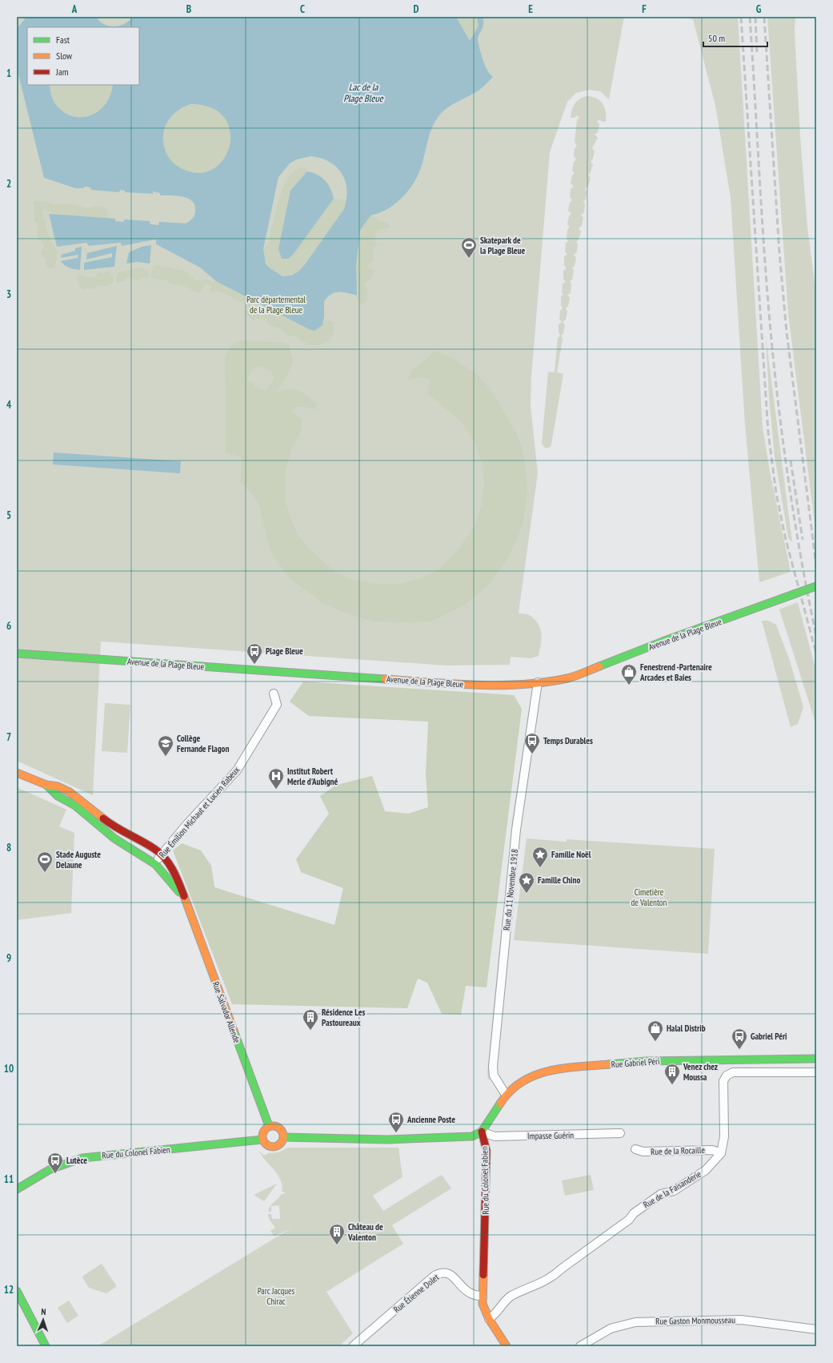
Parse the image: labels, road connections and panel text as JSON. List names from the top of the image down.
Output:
{
  "streets": {
    "street": [
      "Avenue de la Plage Bleue",
      "Rue Émilion Michaut et Lucien Rabeux",
      "Rue du 11 Novembre 1918",
      "Rue Salvador Allende",
      "Rue Gabriel Péri",
      "Impasse Guérin",
      "Rue de la Rocaille",
      "Rue du Colonel Fabien",
      "Rue de la Faisanderie",
      "Rue Étienne Dolet",
      "Rue Gaston Monmousseau"
    ]
  },
  "crossings": [
    ["Avenue de la Plage Bleue", "Rue du 11 Novembre 1918"],
    ["Rue Émilion Michaut et Lucien Rabeux", "Rue Salvador Allende"],
    ["Rue du 11 Novembre 1918", "Rue Gabriel Péri"],
    ["Rue Salvador Allende", "Rue du Colonel Fabien"],
    ["Rue Gabriel Péri", "Impasse Guérin"],
    ["Rue Gabriel Péri", "Rue du Colonel Fabien"],
    ["Impasse Guérin", "Rue du Colonel Fabien"],
    ["Rue de la Rocaille", "Rue de la Faisanderie"],
    ["Rue du Colonel Fabien", "Rue de la Faisanderie"],
    ["Rue du Colonel Fabien", "Rue Étienne Dolet"]
  ],
  "water": ["Lac de la Plage Bleue"],
  "parks": ["Parc départemental de la Plage Bleue", "Cimetière de Valenton", "Parc Jacques Chirac"],
  "places": {
    "sports": ["Skatepark de la Plage Bleue", "Stade Auguste Delaune"],
    "bus stop": [
      "Plage Bleue",
      "Temps Durables",
      "Gabriel Péri",
      "Ancienne Poste",
      "Lutèce"
    ],
    "shop": ["Fenestrend -Partenaire Arcades et Baies", "Halal Distrib"],
    "school or university": ["Collège Fernande Flagon"],
    "hospital": ["Institut Robert Merle d'Aubigné"],
    "place": ["Famille Noël", "Famille Chino"],
    "building": ["Résidence Les Pastoureaux", "Venez chez Moussa", "Château de Valenton"]
  },
  "legend": ["Fast", "Slow", "Jam"],
  "scale_bar": "50 m",
  "north": "top",
  "grid": {
    "columns": [
      "A",
      "B",
      "C",
      "D",
      "E",
      "F",
      "G"
    ],
    "rows": [
      "1",
      "2",
      "3",
      "4",
      "5",
      "6",
      "7",
      "8",
      "9",
      "10",
      "11",
      "12"
    ]
  }
}
